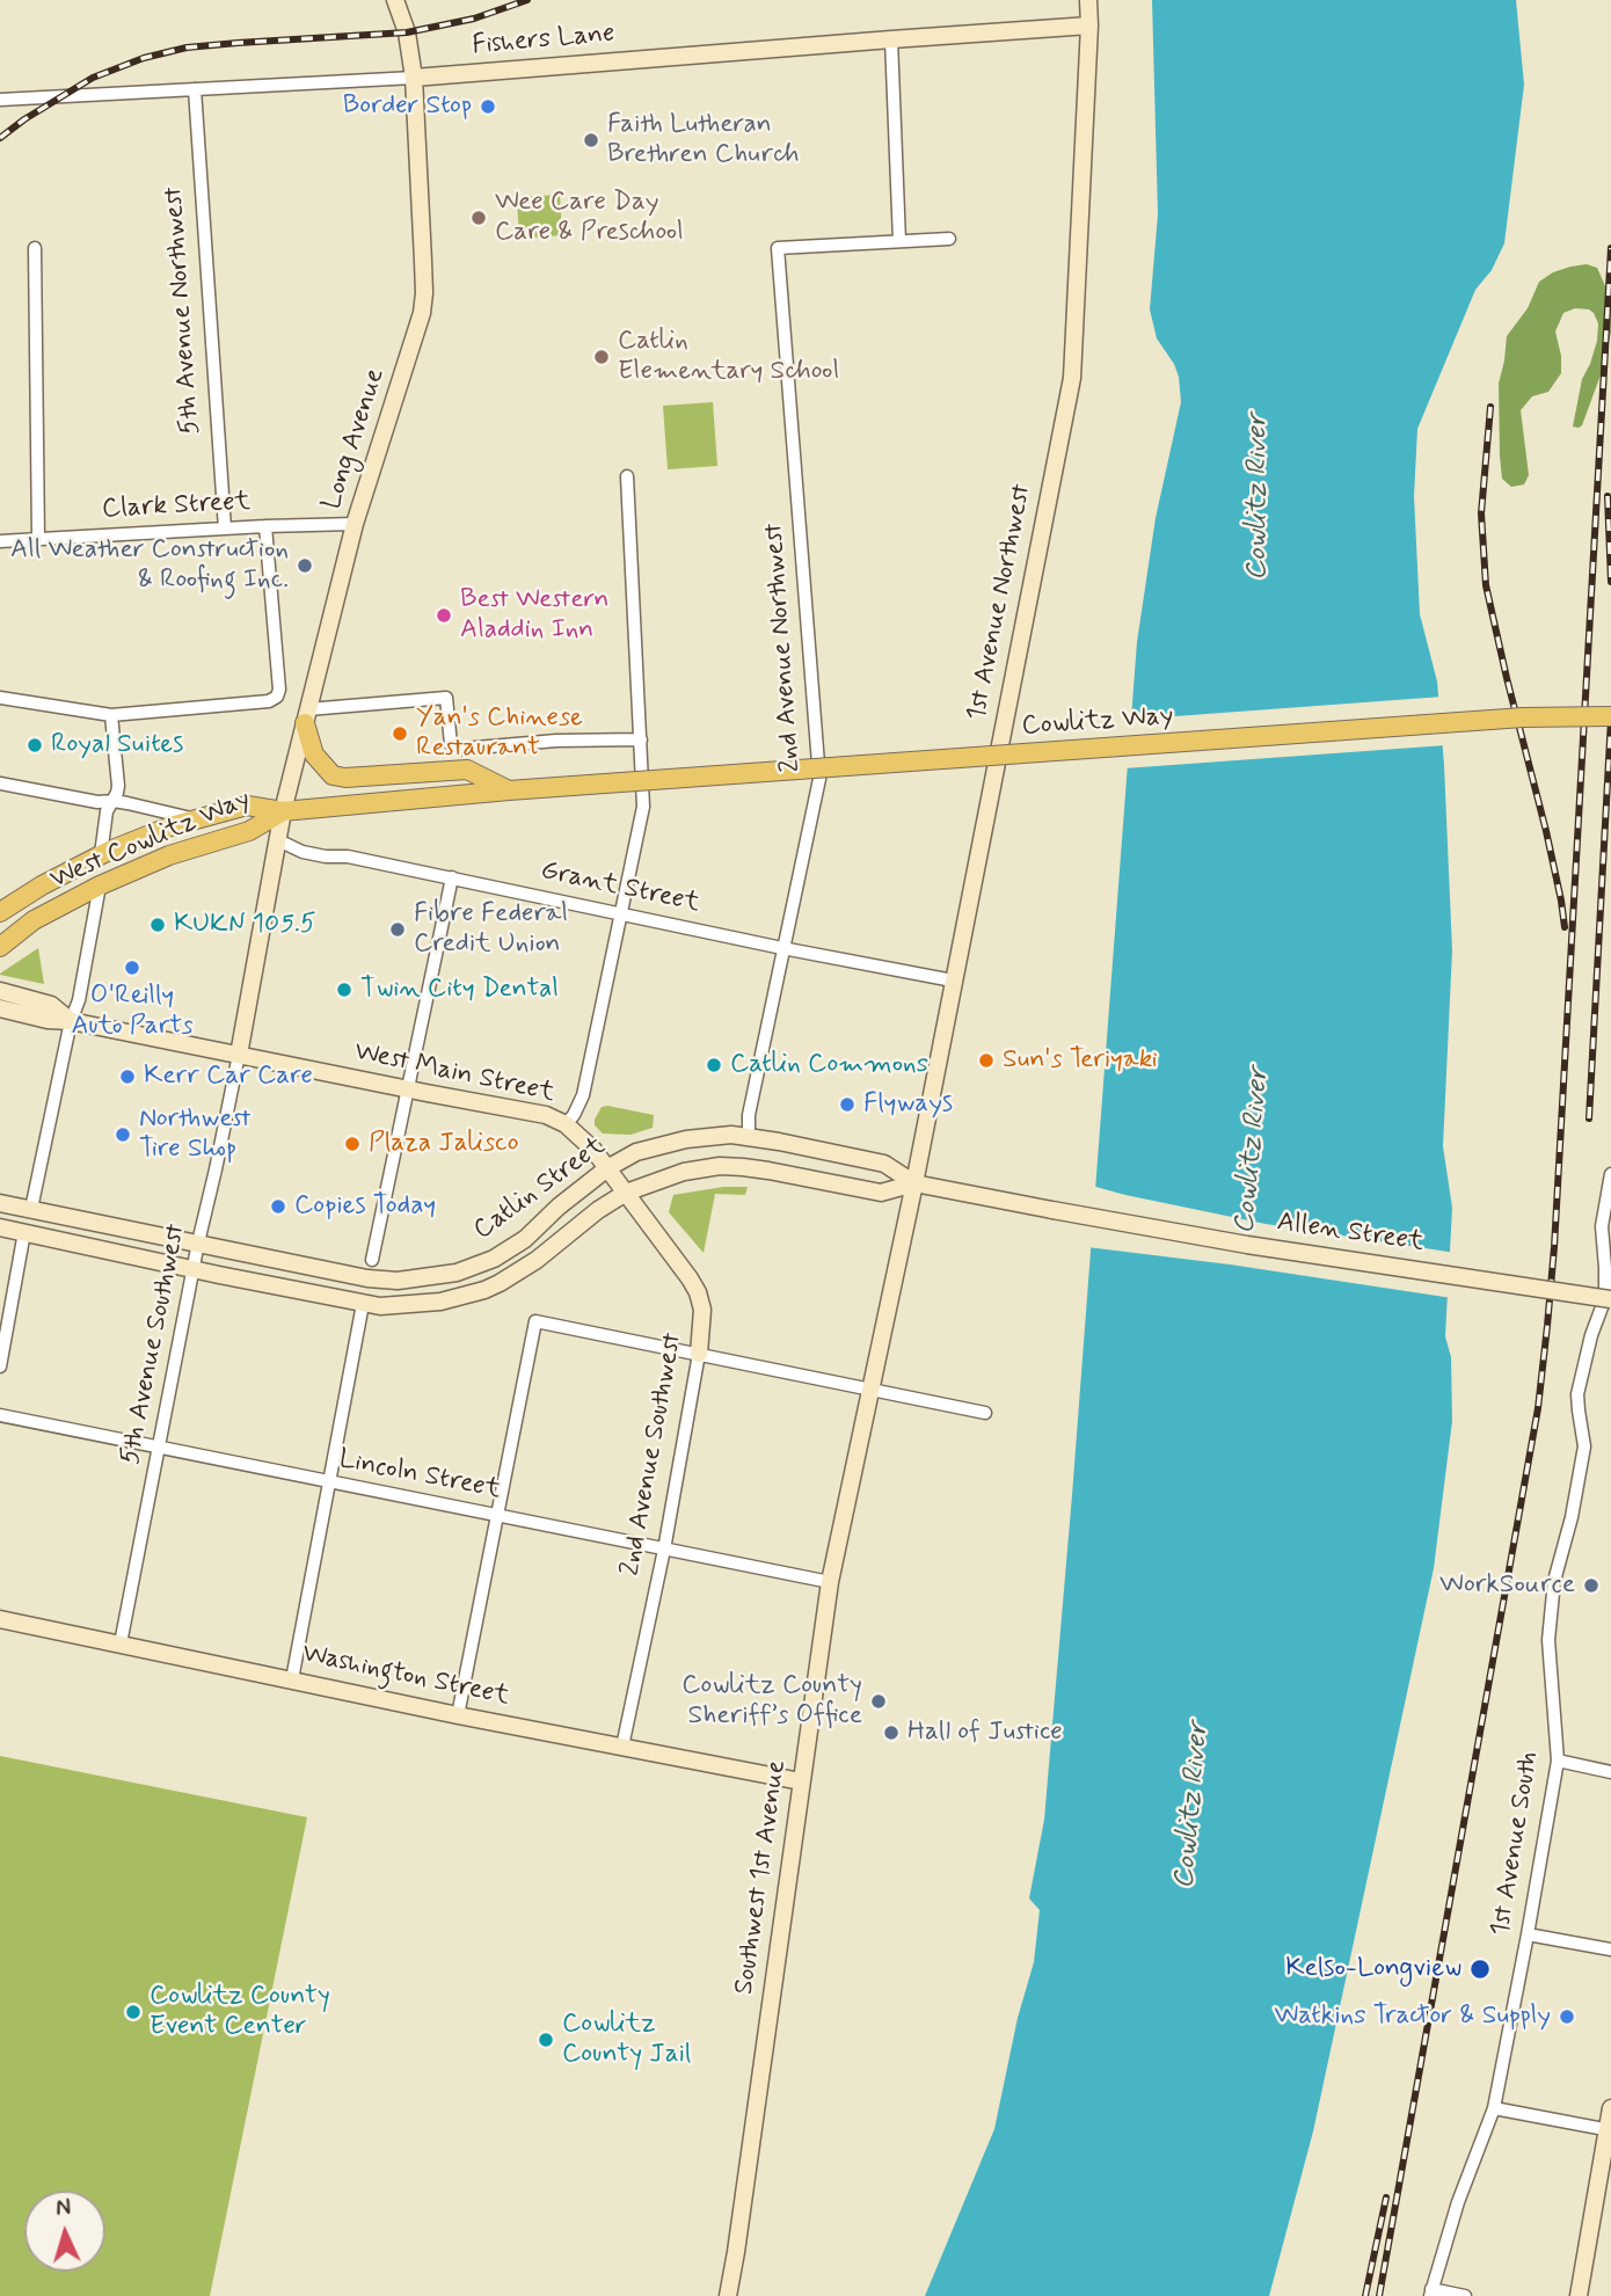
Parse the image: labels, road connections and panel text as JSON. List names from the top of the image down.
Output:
{
  "streets": {
    "main road": [
      "Fishers Lane",
      "Long Avenue",
      "1st Avenue Northwest",
      "Cowlitz Way",
      "West Cowlitz Way",
      "West Main Street",
      "Catlin Street",
      "Allen Street",
      "2nd Avenue Southwest",
      "Washington Street",
      "Southwest 1st Avenue"
    ],
    "street": [
      "5th Avenue Northwest",
      "Clark Street",
      "2nd Avenue Northwest",
      "Grant Street",
      "5th Avenue Southwest",
      "Lincoln Street",
      "1st Avenue South"
    ]
  },
  "crossings": [
    ["Fishers Lane", "5th Avenue Northwest"],
    ["Fishers Lane", "Long Avenue"],
    ["Fishers Lane", "1st Avenue Northwest"],
    ["5th Avenue Northwest", "Clark Street"],
    ["Long Avenue", "Clark Street"],
    ["Long Avenue", "West Cowlitz Way"],
    ["1st Avenue Northwest", "Grant Street"],
    ["1st Avenue Northwest", "Catlin Street"],
    ["1st Avenue Northwest", "Allen Street"],
    ["1st Avenue Northwest", "Southwest 1st Avenue"],
    ["2nd Avenue Northwest", "Grant Street"],
    ["2nd Avenue Northwest", "Catlin Street"],
    ["Cowlitz Way", "West Cowlitz Way"],
    ["West Main Street", "Catlin Street"],
    ["West Main Street", "5th Avenue Southwest"],
    ["West Main Street", "2nd Avenue Southwest"],
    ["Catlin Street", "Allen Street"],
    ["Catlin Street", "5th Avenue Southwest"],
    ["Catlin Street", "2nd Avenue Southwest"],
    ["Catlin Street", "Southwest 1st Avenue"],
    ["Allen Street", "1st Avenue South"],
    ["Allen Street", "Southwest 1st Avenue"],
    ["5th Avenue Southwest", "Lincoln Street"],
    ["5th Avenue Southwest", "Washington Street"],
    ["2nd Avenue Southwest", "Lincoln Street"],
    ["2nd Avenue Southwest", "Washington Street"],
    ["Lincoln Street", "Southwest 1st Avenue"],
    ["Washington Street", "Southwest 1st Avenue"]
  ],
  "water": ["Cowlitz River"],
  "places": [
    "Border Stop",
    "Faith Lutheran Brethren Church",
    "Wee Care Day Care & Preschool",
    "Catlin Elementary School",
    "All Weather Construction & Roofing Inc.",
    "Best Western Aladdin Inn",
    "Yan's Chinese Restaurant",
    "Royal Suites",
    "KUKN 105.5",
    "Fibre Federal Credit Union",
    "O'Reilly Auto Parts",
    "Twin City Dental",
    "Sun's Teriyaki",
    "Catlin Commons",
    "Kerr Car Care",
    "Flyways",
    "Northwest Tire Shop",
    "Plaza Jalisco",
    "Copies Today",
    "WorkSource",
    "Cowlitz County Sheriff’s Office",
    "Hall of Justice",
    "Kelso-Longview",
    "Cowlitz County Event Center",
    "Watkins Tractor & Supply",
    "Cowlitz County Jail"
  ],
  "north": "top"
}
